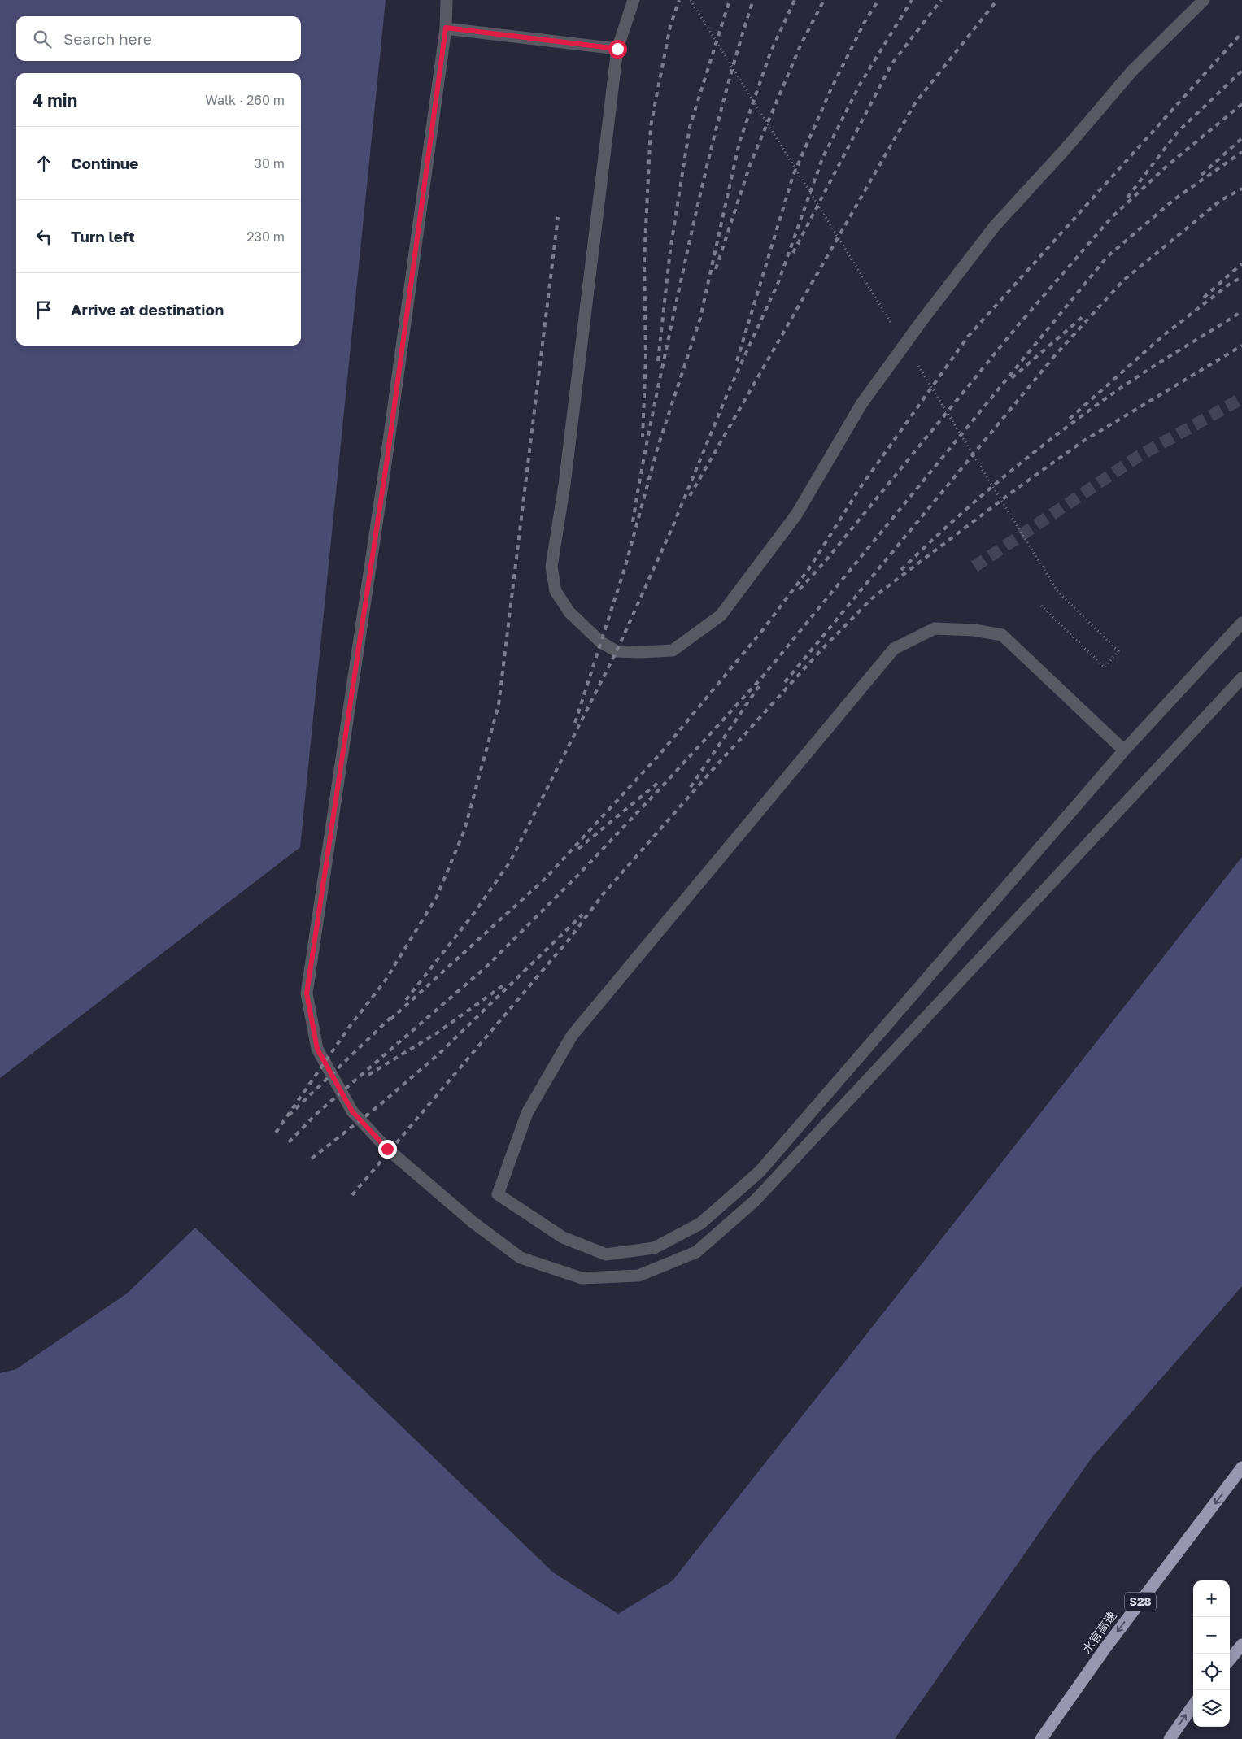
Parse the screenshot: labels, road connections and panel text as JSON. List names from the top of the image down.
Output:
{
  "streets": {
    "highway": ["S28", "水官高速"]
  },
  "one_way": ["水官高速"],
  "page": {
    "search": "Search here",
    "heading": ["4 min", "Walk · 260 m"],
    "list": [
      ["Continue", "30 m"],
      ["Turn left", "230 m"],
      "Arrive at destination"
    ],
    "map_buttons": ["+", "−"]
  }
}
